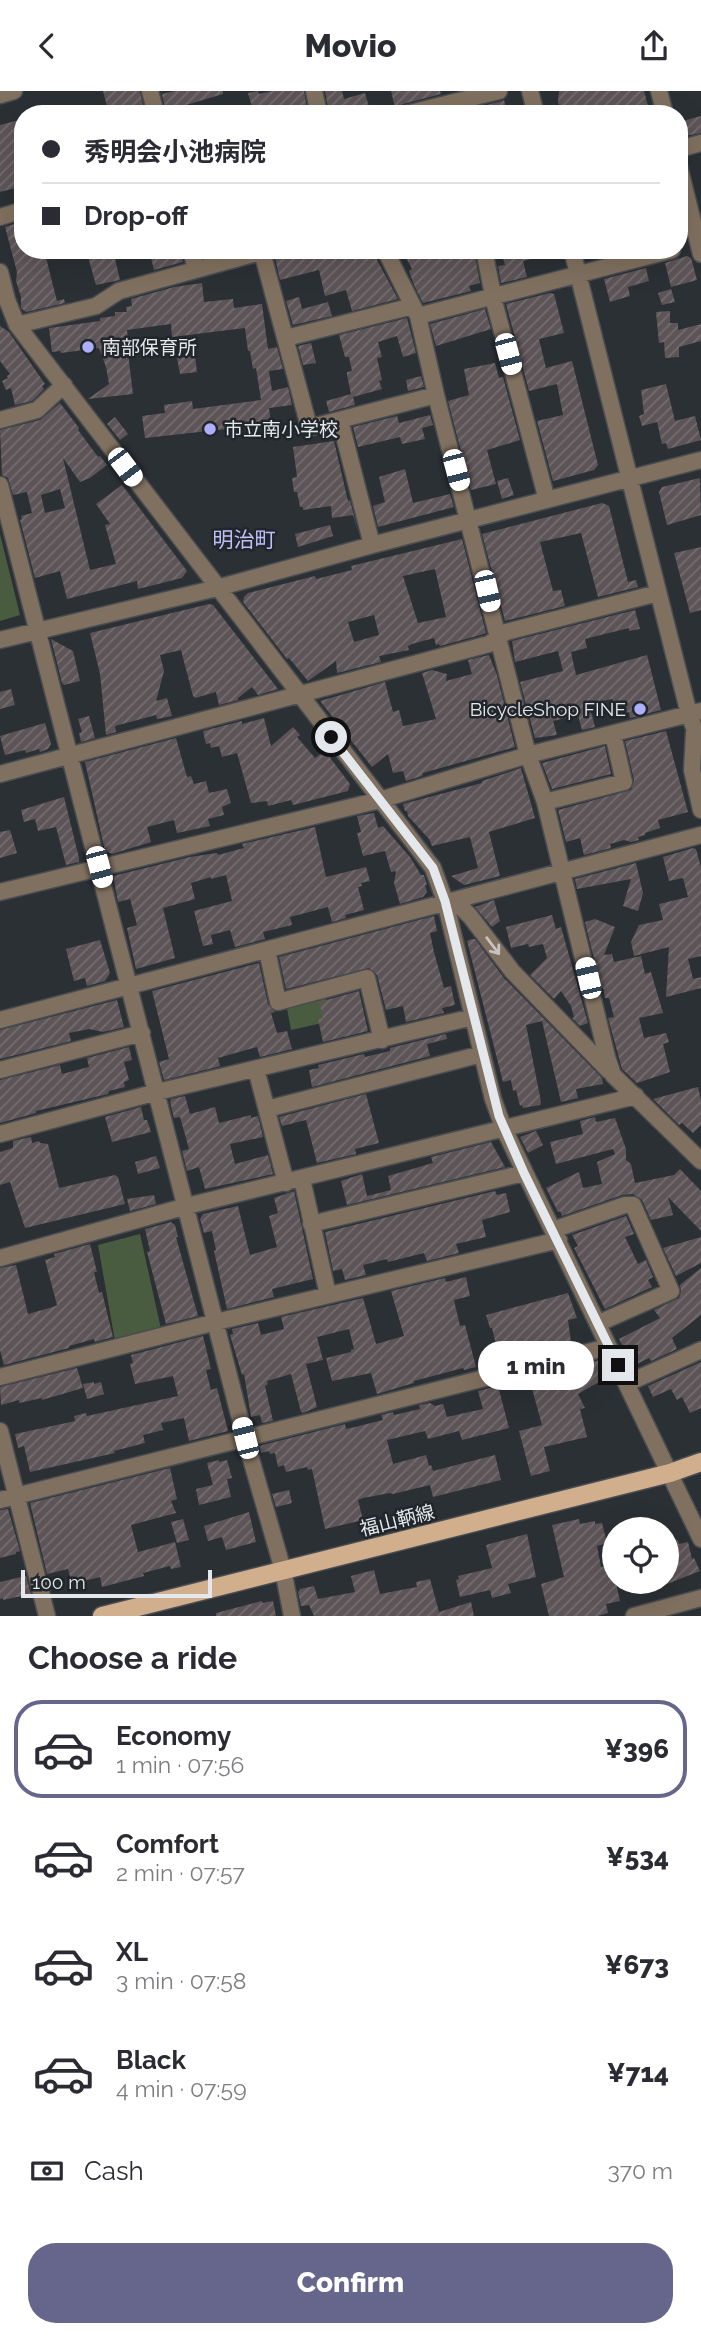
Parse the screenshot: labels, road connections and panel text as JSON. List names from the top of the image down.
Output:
{
  "streets": {
    "main road": ["福山鞆線"]
  },
  "districts": ["明治町"],
  "places": ["南部保育所", "市立南小学校", "BicycleShop FINE"],
  "scale_bar": "100 m",
  "page": {
    "header": "Movio",
    "banner": ["秀明会小池病院", "Drop-off"],
    "bubble": "1 min",
    "scale": "100 m",
    "heading": "Choose a ride",
    "list": [
      {
        "name": "Economy",
        "note": "1 min · 07:56",
        "value": "¥396"
      },
      {
        "name": "Comfort",
        "note": "2 min · 07:57",
        "value": "¥534"
      },
      {
        "name": "XL",
        "note": "3 min · 07:58",
        "value": "¥673"
      },
      {
        "name": "Black",
        "note": "4 min · 07:59",
        "value": "¥714"
      }
    ],
    "pay": ["Cash", "370 m"],
    "buttons": "Confirm"
  }
}
